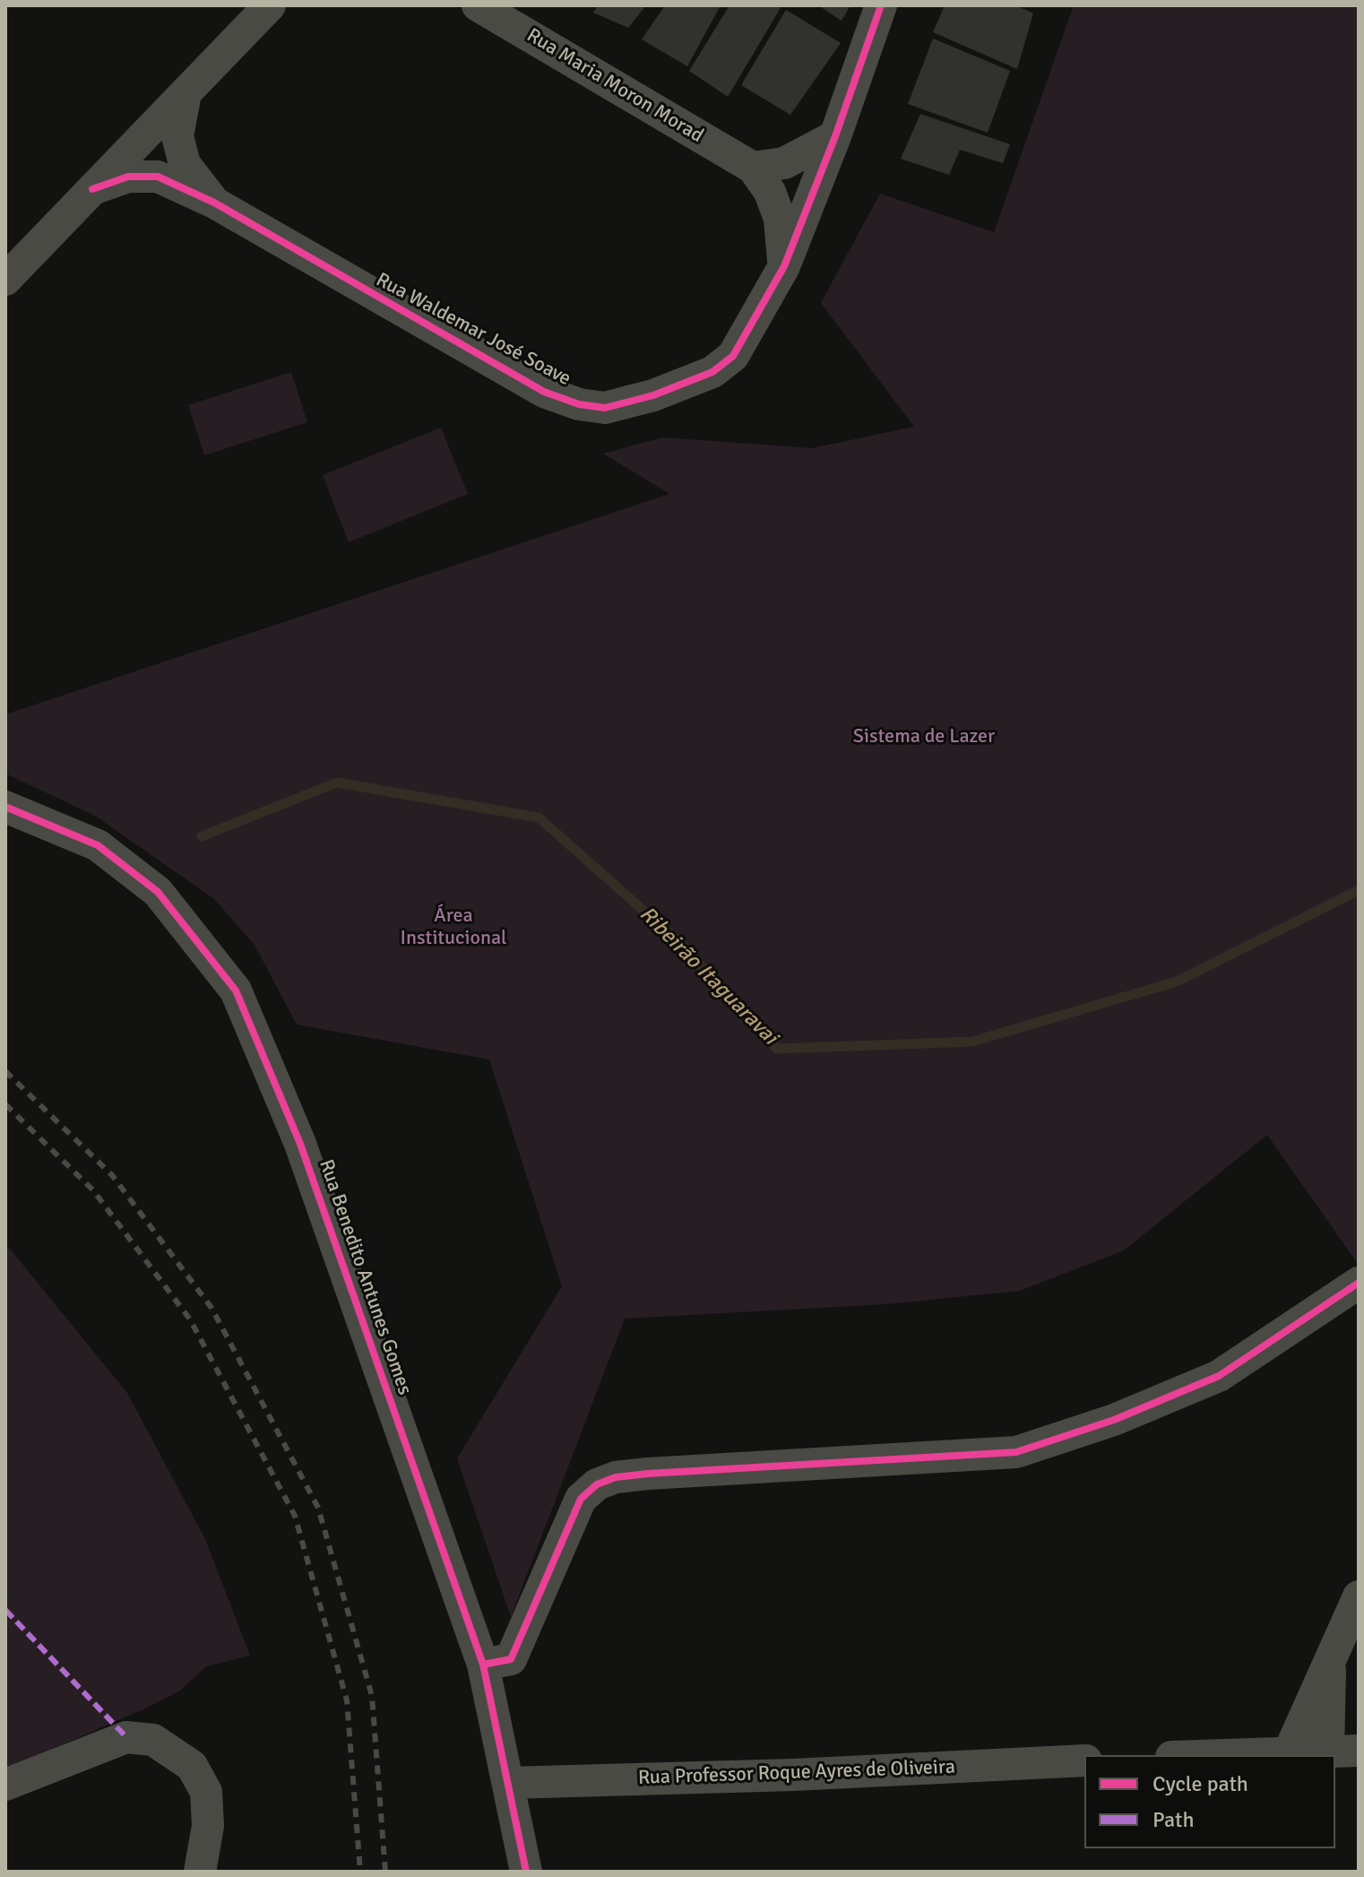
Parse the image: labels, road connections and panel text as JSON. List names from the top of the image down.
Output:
{
  "streets": {
    "street": [
      "Rua Maria Moron Morad",
      "Rua Waldemar José Soave",
      "Rua Benedito Antunes Gomes",
      "Rua Professor Roque Ayres de Oliveira"
    ]
  },
  "crossings": [
    ["Rua Maria Moron Morad", "Rua Waldemar José Soave"],
    ["Rua Benedito Antunes Gomes", "Rua Professor Roque Ayres de Oliveira"]
  ],
  "water": ["Ribeirão Itaguaravai"],
  "parks": ["Sistema de Lazer", "Área Institucional"],
  "legend": ["Cycle path", "Path"]
}
